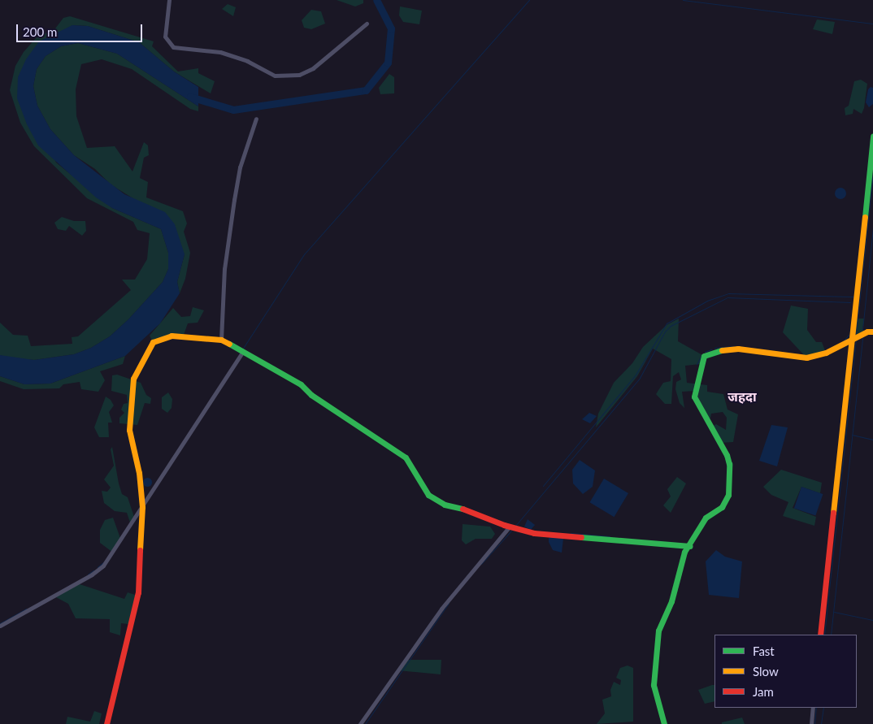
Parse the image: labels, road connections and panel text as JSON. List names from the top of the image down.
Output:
{
  "districts": ["जहदा"],
  "legend": ["Fast", "Slow", "Jam"],
  "scale_bar": "200 m"
}
